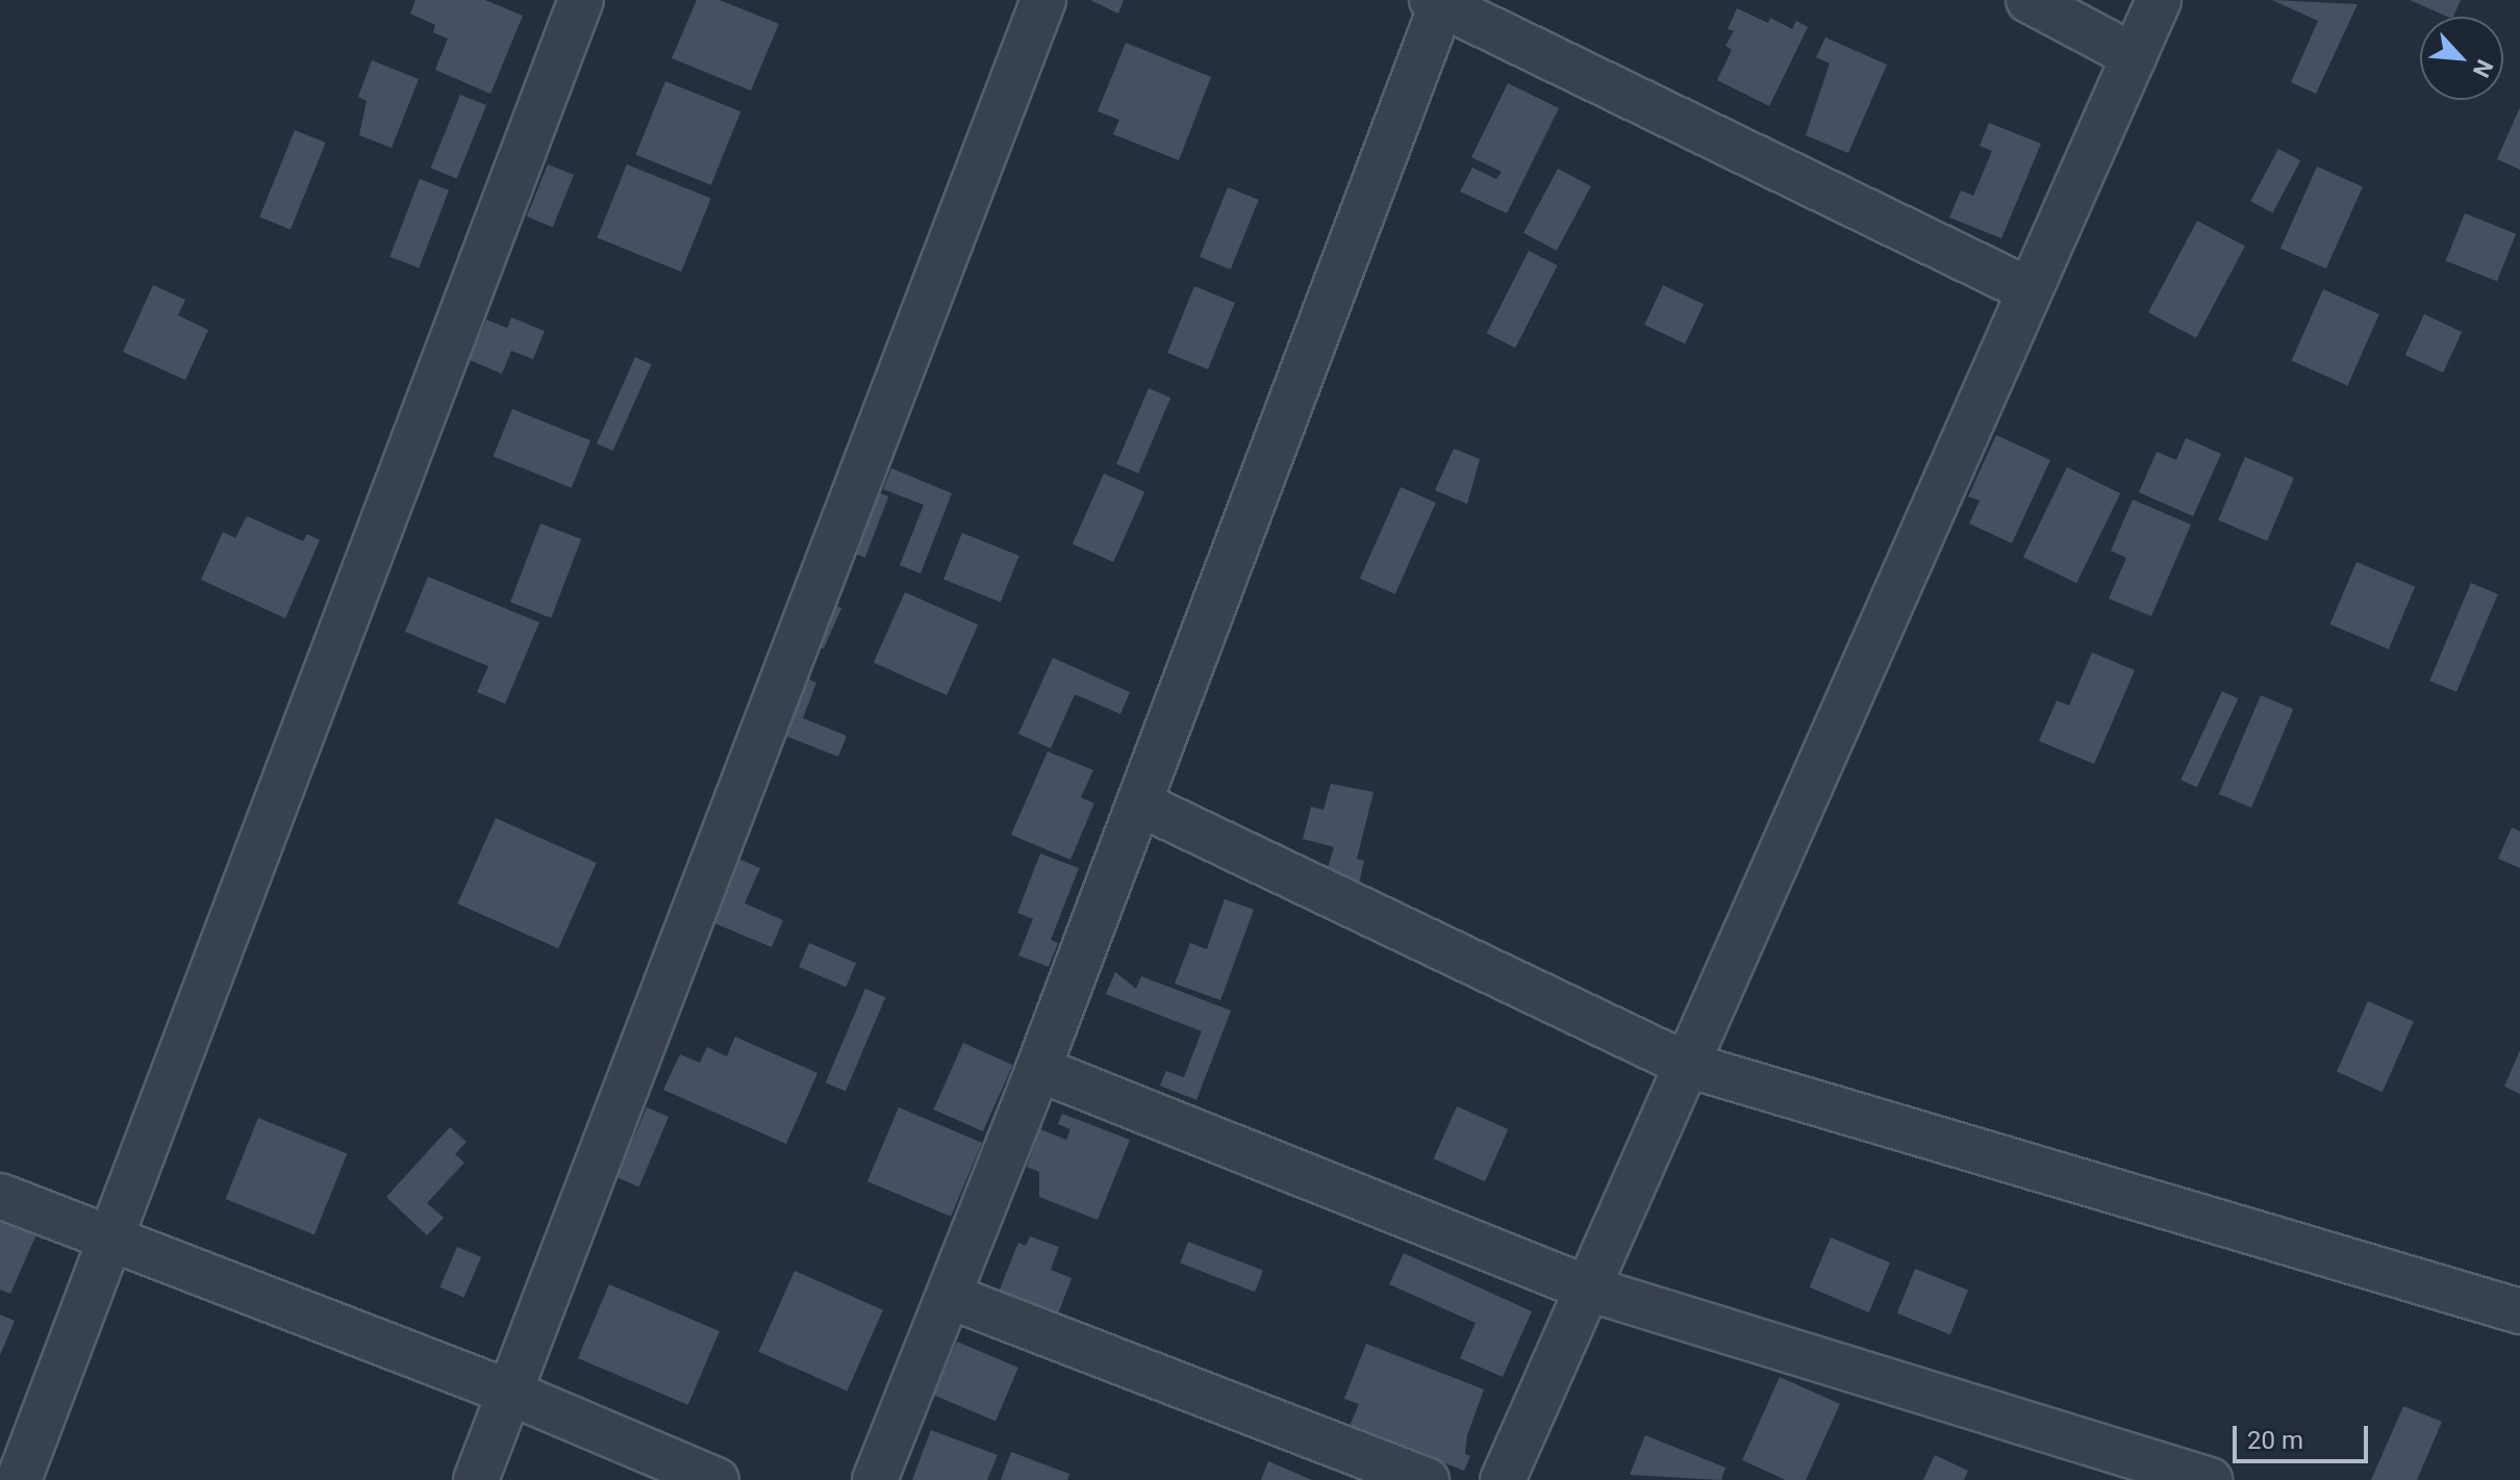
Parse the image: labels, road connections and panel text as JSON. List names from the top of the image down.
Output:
{
  "scale_bar": "20 m",
  "north": "bottom right"
}
